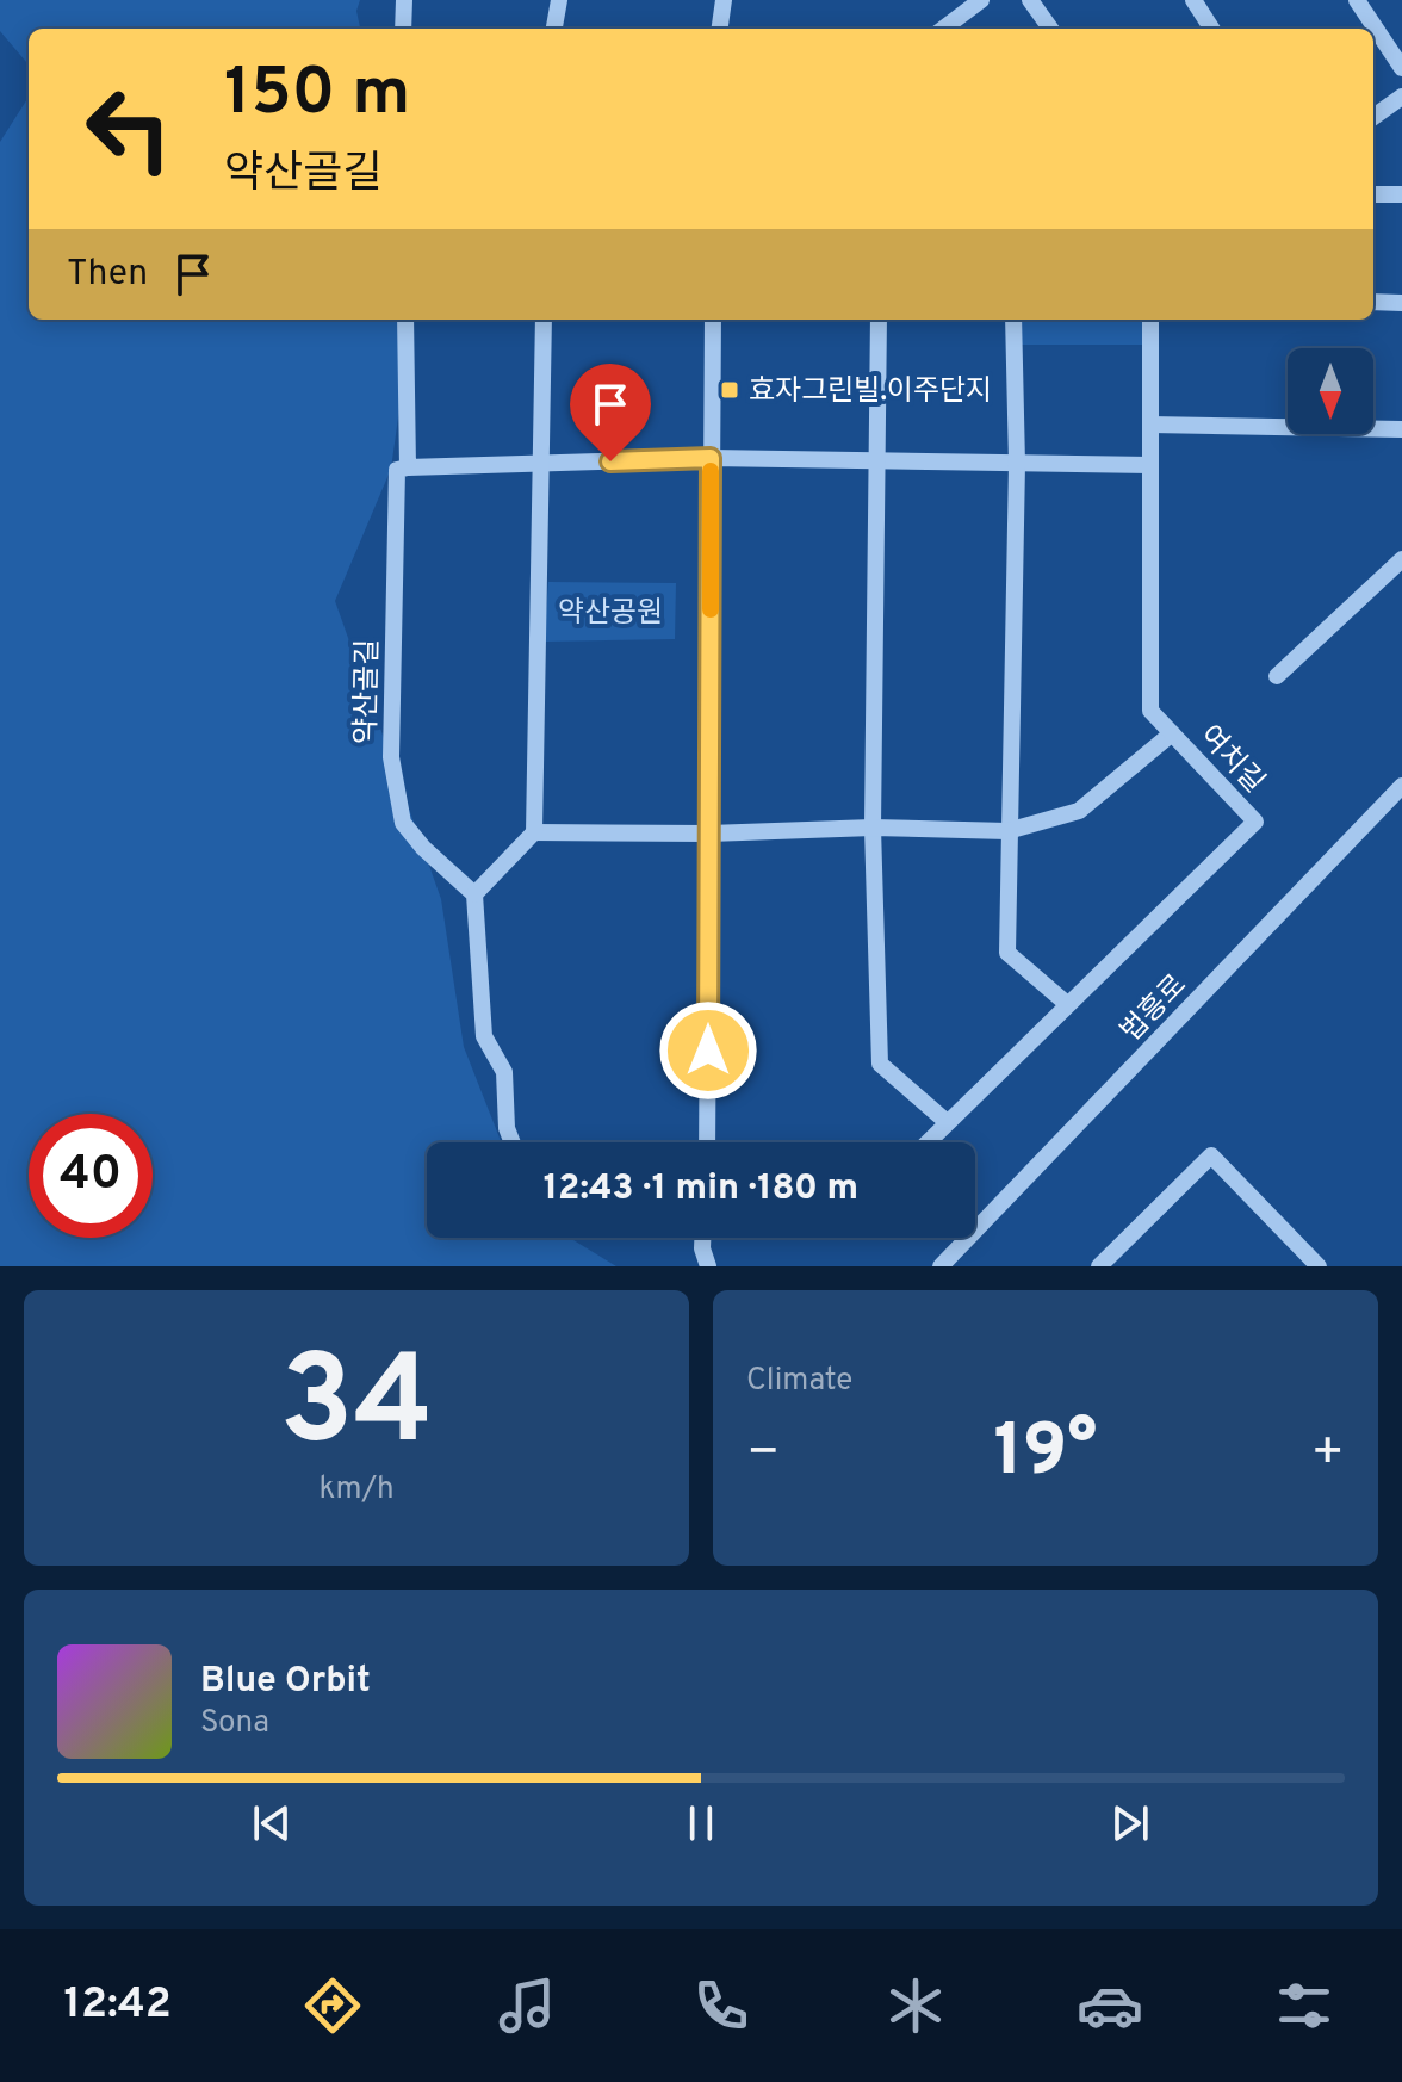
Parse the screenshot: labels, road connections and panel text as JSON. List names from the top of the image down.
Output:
{
  "streets": {
    "street": ["약산골길", "여치길", "법흥로"]
  },
  "parks": ["약산공원"],
  "places": {
    "transit": ["효자그린빌.이주단지"]
  },
  "north": "bottom",
  "page": {
    "turn": ["150 m", "약산골길"],
    "then": "Then",
    "limit": "40",
    "trip": "12:43 · 1 min · 180 m",
    "tile": [
      ["34", "km/h"],
      "Climate"
    ],
    "heat": ["−", "19°", "+"],
    "song": ["Blue Orbit", "Sona"],
    "tabs": "12:42"
  }
}
